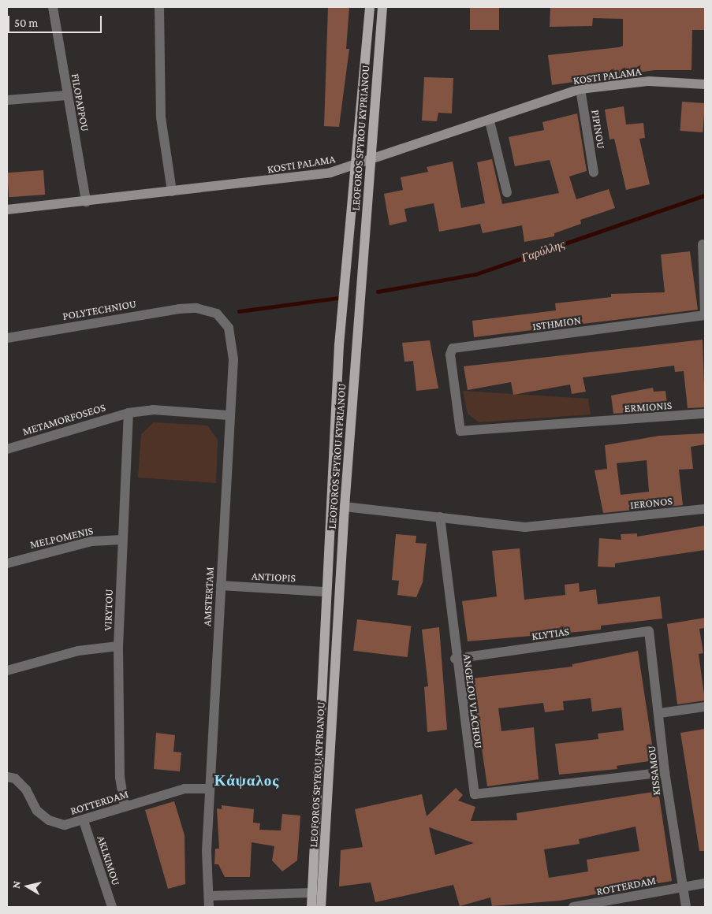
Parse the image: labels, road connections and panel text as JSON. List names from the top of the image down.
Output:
{
  "streets": {
    "main road": ["LEOFOROS SPYROU KYPRIANOU"],
    "street": [
      "KOSTI PALAMA",
      "FILOPAPPOU",
      "PIPINOU",
      "POLYTECHNIOU",
      "ISTHMION",
      "ERMIONIS",
      "METAMORFOSEOS",
      "IERONOS",
      "MELPOMENIS",
      "ANTIOPIS",
      "AMSTERTAM",
      "VIRYTOU",
      "KLYTIAS",
      "ANGELOU VLACHOU",
      "KISSAMOU",
      "ROTTERDAM",
      "AKLKIMOU"
    ]
  },
  "crossings": [
    ["KOSTI PALAMA", "FILOPAPPOU"],
    ["KOSTI PALAMA", "PIPINOU"],
    ["KOSTI PALAMA", "LEOFOROS SPYROU KYPRIANOU"],
    ["LEOFOROS SPYROU KYPRIANOU", "ANTIOPIS"],
    ["POLYTECHNIOU", "AMSTERTAM"],
    ["ISTHMION", "ERMIONIS"],
    ["METAMORFOSEOS", "AMSTERTAM"],
    ["METAMORFOSEOS", "VIRYTOU"],
    ["IERONOS", "ANGELOU VLACHOU"],
    ["MELPOMENIS", "VIRYTOU"],
    ["ANTIOPIS", "AMSTERTAM"],
    ["AMSTERTAM", "ROTTERDAM"],
    ["VIRYTOU", "ROTTERDAM"],
    ["KLYTIAS", "ANGELOU VLACHOU"],
    ["KLYTIAS", "KISSAMOU"],
    ["ANGELOU VLACHOU", "KISSAMOU"],
    ["KISSAMOU", "ROTTERDAM"],
    ["ROTTERDAM", "AKLKIMOU"]
  ],
  "districts": ["Κάψαλος"],
  "water": ["Γαρύλλης"],
  "scale_bar": "50 m",
  "north": "left"
}
